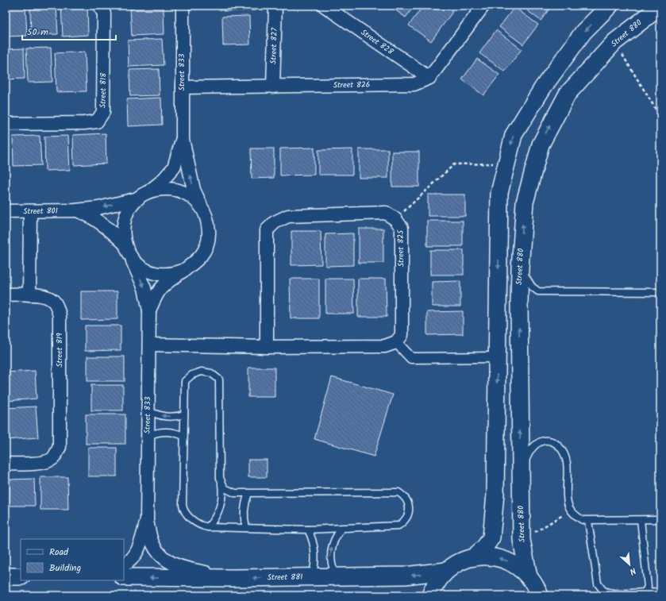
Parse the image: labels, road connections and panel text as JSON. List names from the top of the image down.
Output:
{
  "streets": {
    "street": [
      "Street 880",
      "Street 828",
      "Street 827",
      "Street 833",
      "Street 826",
      "Street 818",
      "Street 801",
      "Street 825",
      "Street 819",
      "Street 881"
    ]
  },
  "crossings": [
    ["Street 828", "Street 826"],
    ["Street 827", "Street 826"],
    ["Street 833", "Street 826"],
    ["Street 833", "Street 801"],
    ["Street 833", "Street 881"]
  ],
  "one_way": ["Street 881"],
  "legend": ["Road", "Building"],
  "scale_bar": "50 m",
  "north": "bottom right"
}
